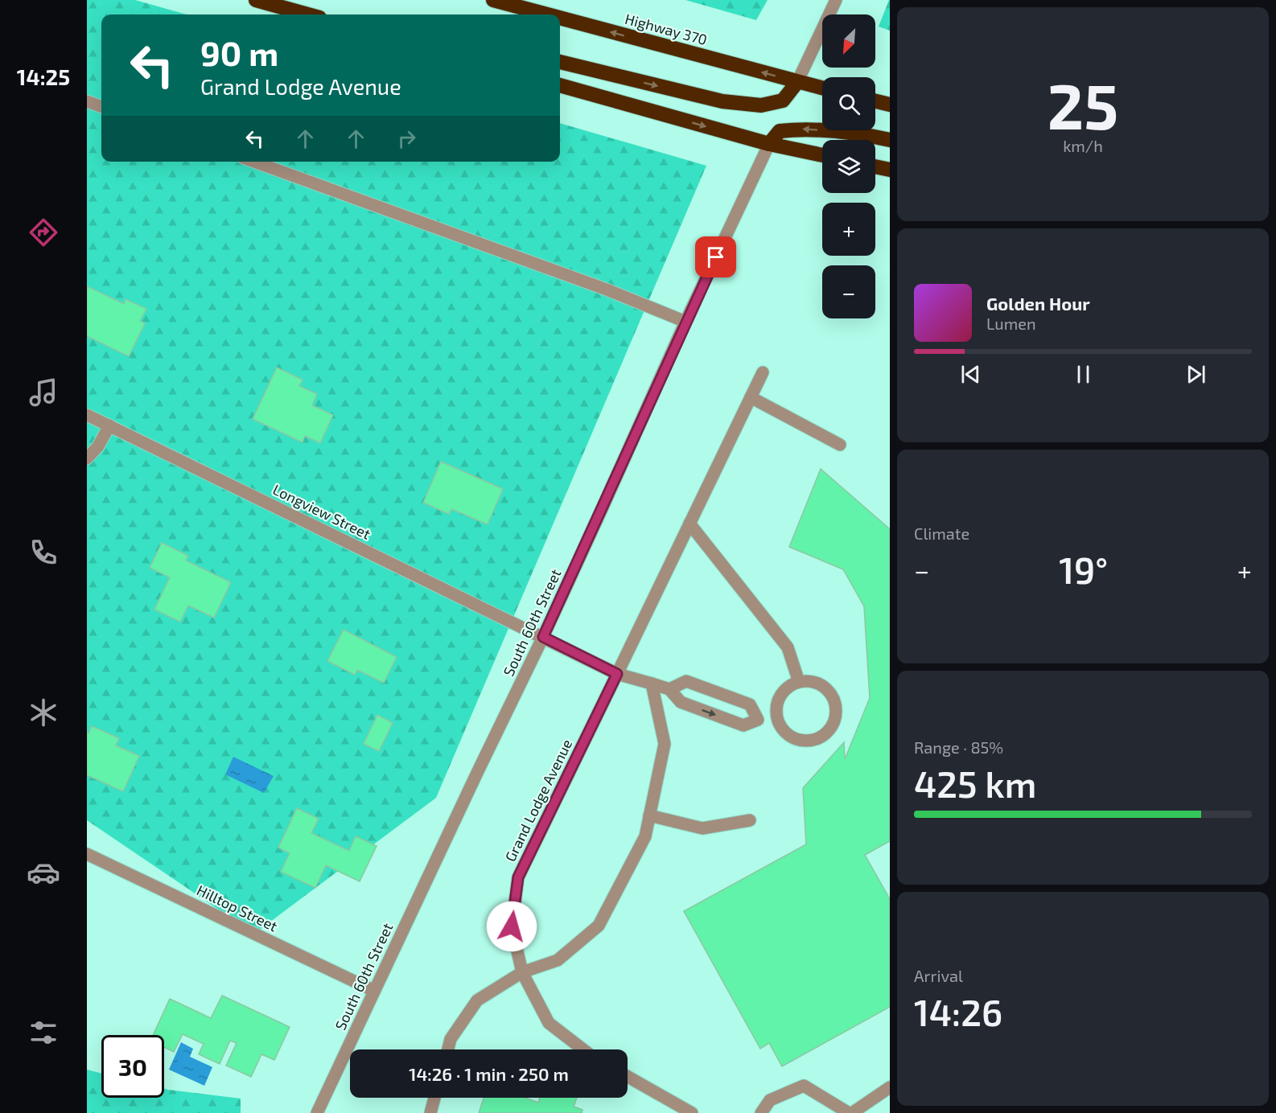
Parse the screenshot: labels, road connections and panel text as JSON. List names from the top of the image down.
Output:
{
  "streets": {
    "highway": ["Highway 370"],
    "street": [
      "Longview Street",
      "South 60th Street",
      "Grand Lodge Avenue",
      "Hilltop Street"
    ]
  },
  "crossings": [
    ["Longview Street", "South 60th Street"],
    ["South 60th Street", "Hilltop Street"]
  ],
  "north": "bottom left",
  "page": {
    "tabs": "14:25",
    "tile": [
      ["25", "km/h"],
      "Climate",
      ["Range · 85%", "425 km"],
      ["Arrival", "14:26"]
    ],
    "map_buttons": ["+", "−"],
    "turn": ["90 m", "Grand Lodge Avenue"],
    "song": ["Golden Hour", "Lumen"],
    "heat": ["−", "19°", "+"],
    "limit": "30",
    "trip": "14:26 · 1 min · 250 m"
  }
}
